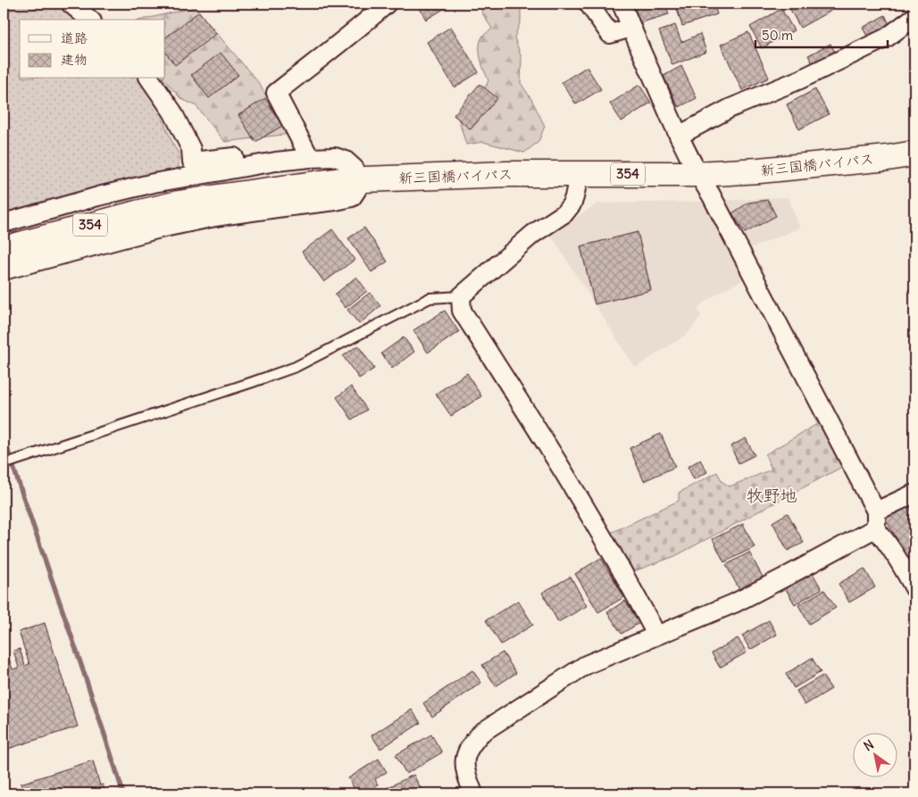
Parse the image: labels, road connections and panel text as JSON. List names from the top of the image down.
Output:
{
  "streets": {
    "highway": ["新三国橋バイパス", "354"]
  },
  "districts": ["牧野地"],
  "legend": ["道路", "建物"],
  "scale_bar": "50 m",
  "north": "top left"
}
